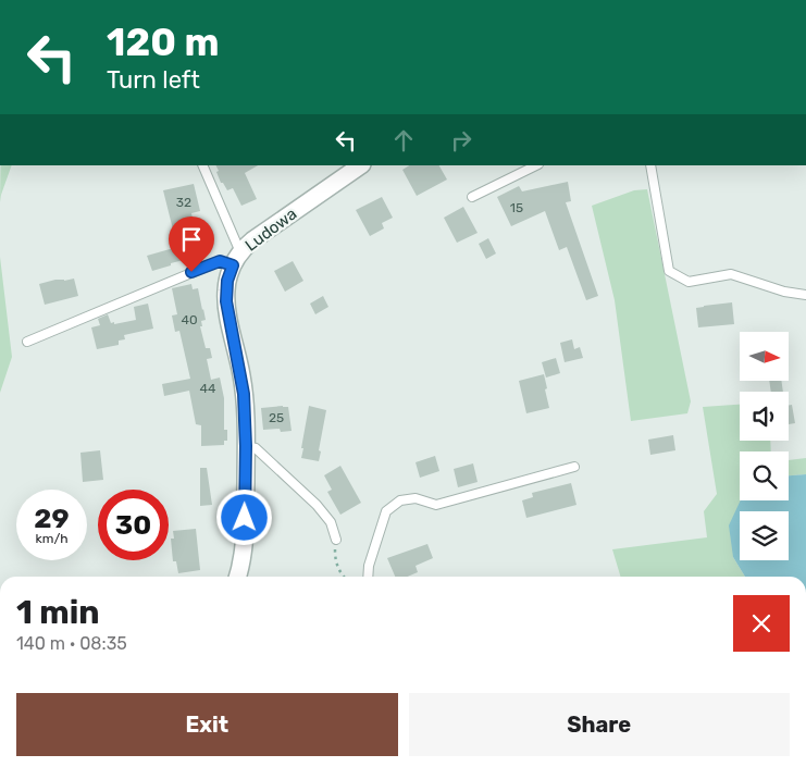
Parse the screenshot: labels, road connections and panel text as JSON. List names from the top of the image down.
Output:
{
  "streets": {
    "street": ["Ludowa"]
  },
  "house_numbers": [
    "32",
    "15",
    "40",
    "44",
    "25"
  ],
  "north": "right",
  "page": {
    "turn": ["120 m", "Turn left"],
    "speed": "29 km/h",
    "limit": "30",
    "heading": ["1 min", "140 m · 08:35"],
    "buttons": ["Exit", "Share"]
  }
}
